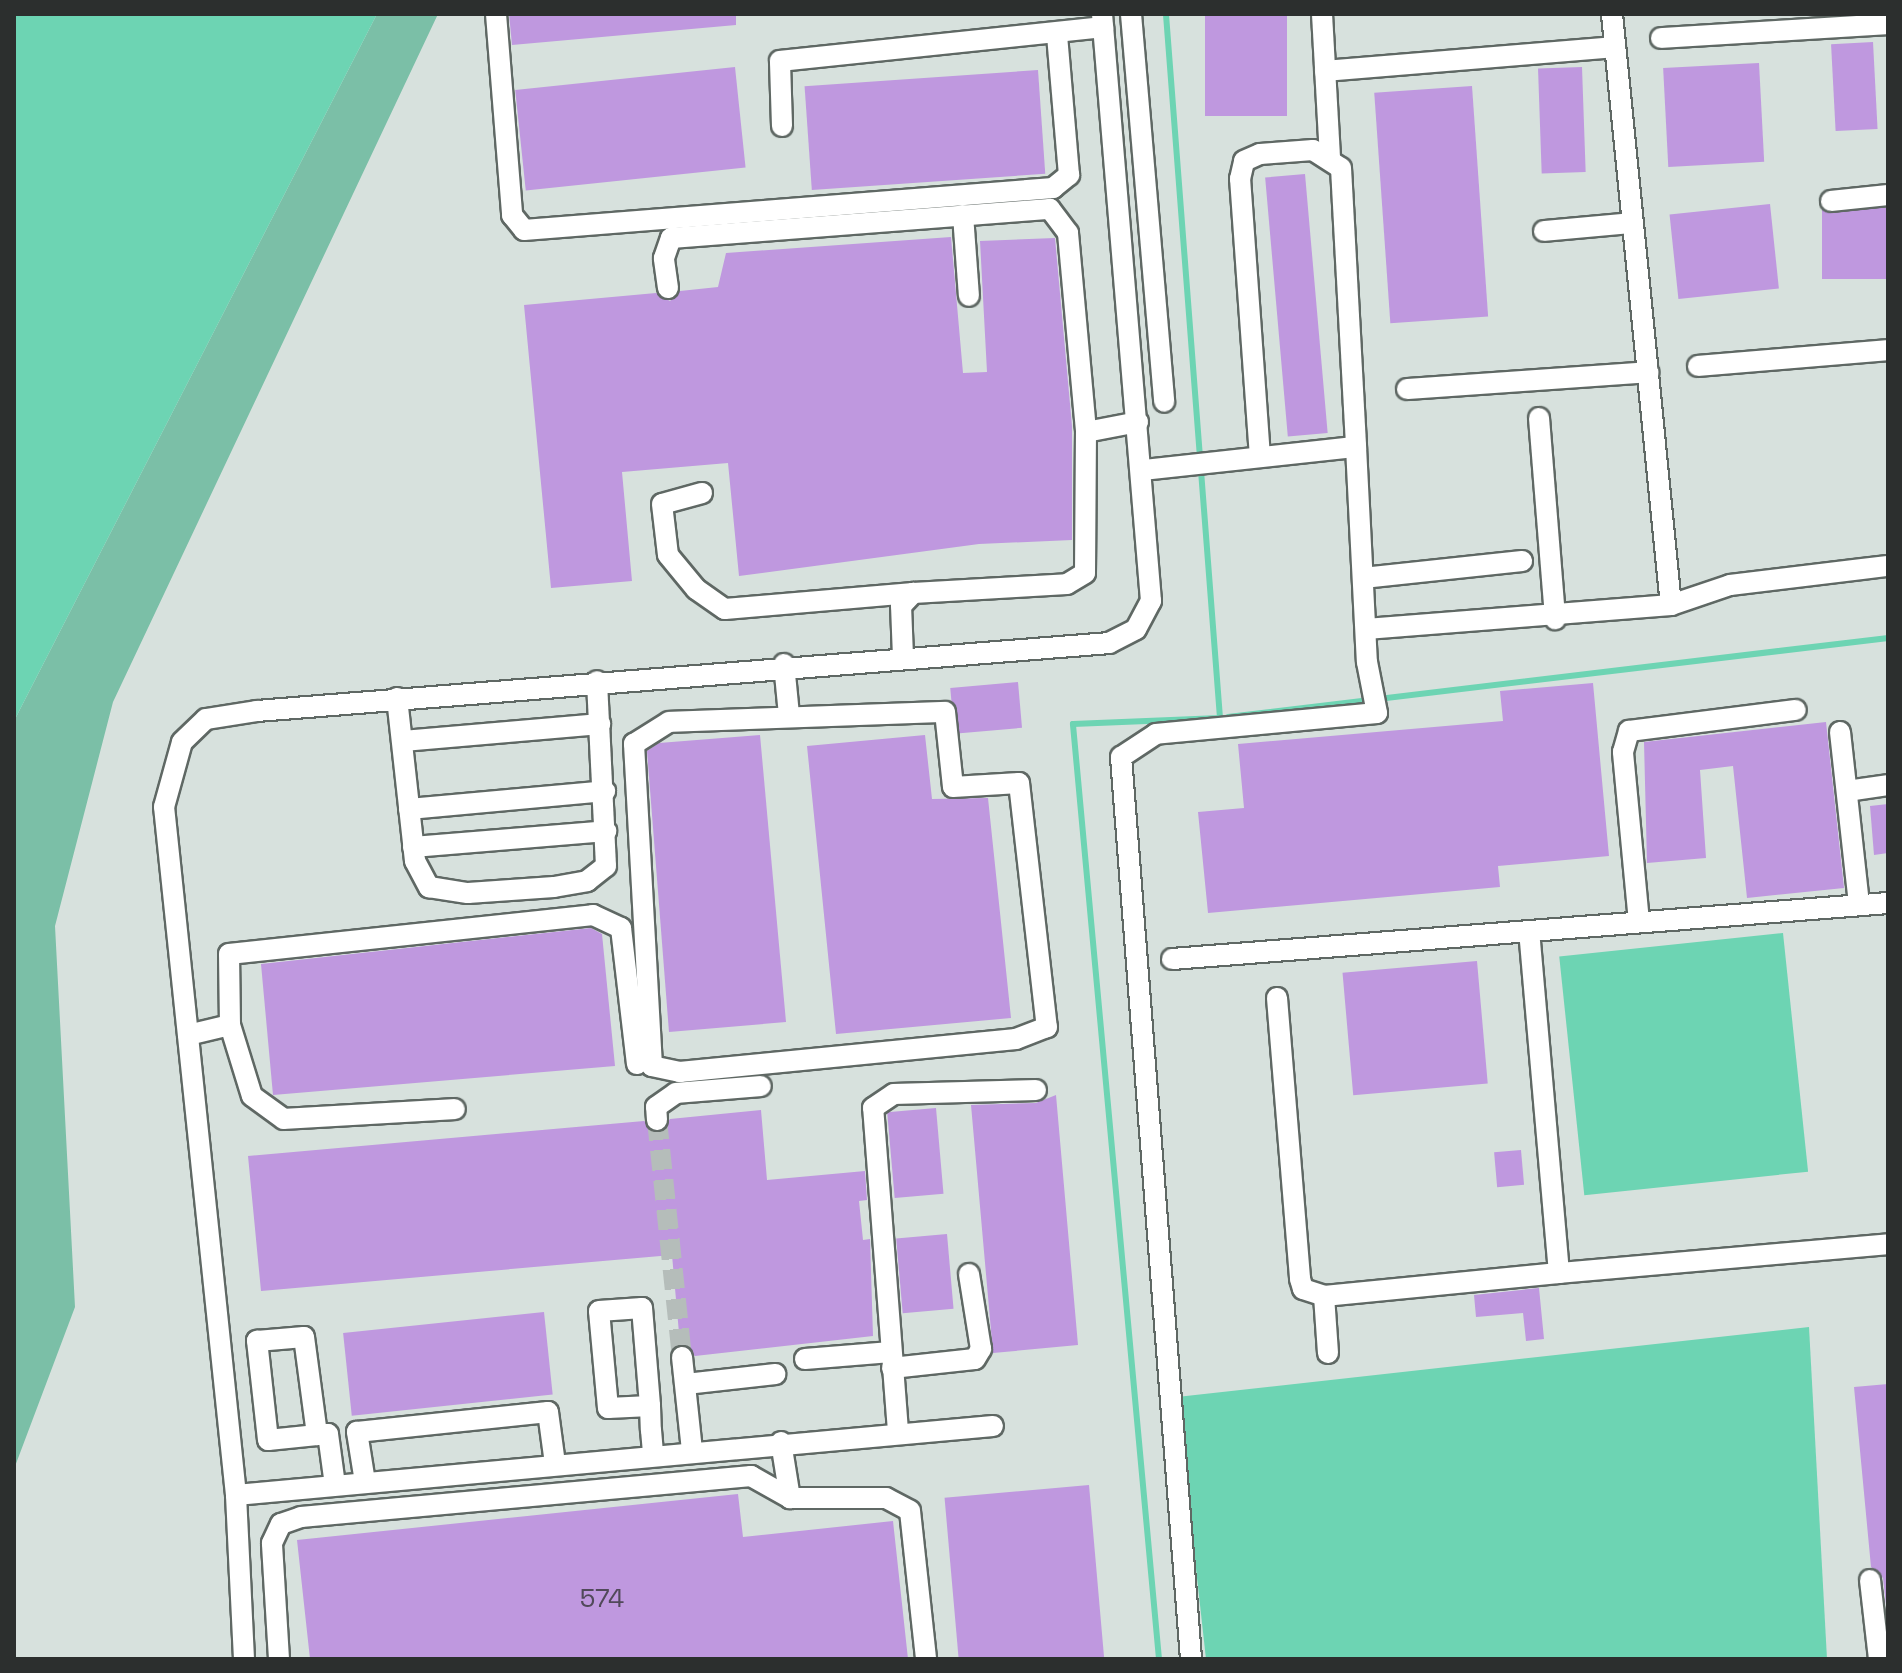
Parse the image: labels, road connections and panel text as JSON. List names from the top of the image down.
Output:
{
  "house_numbers": ["574"]
}
